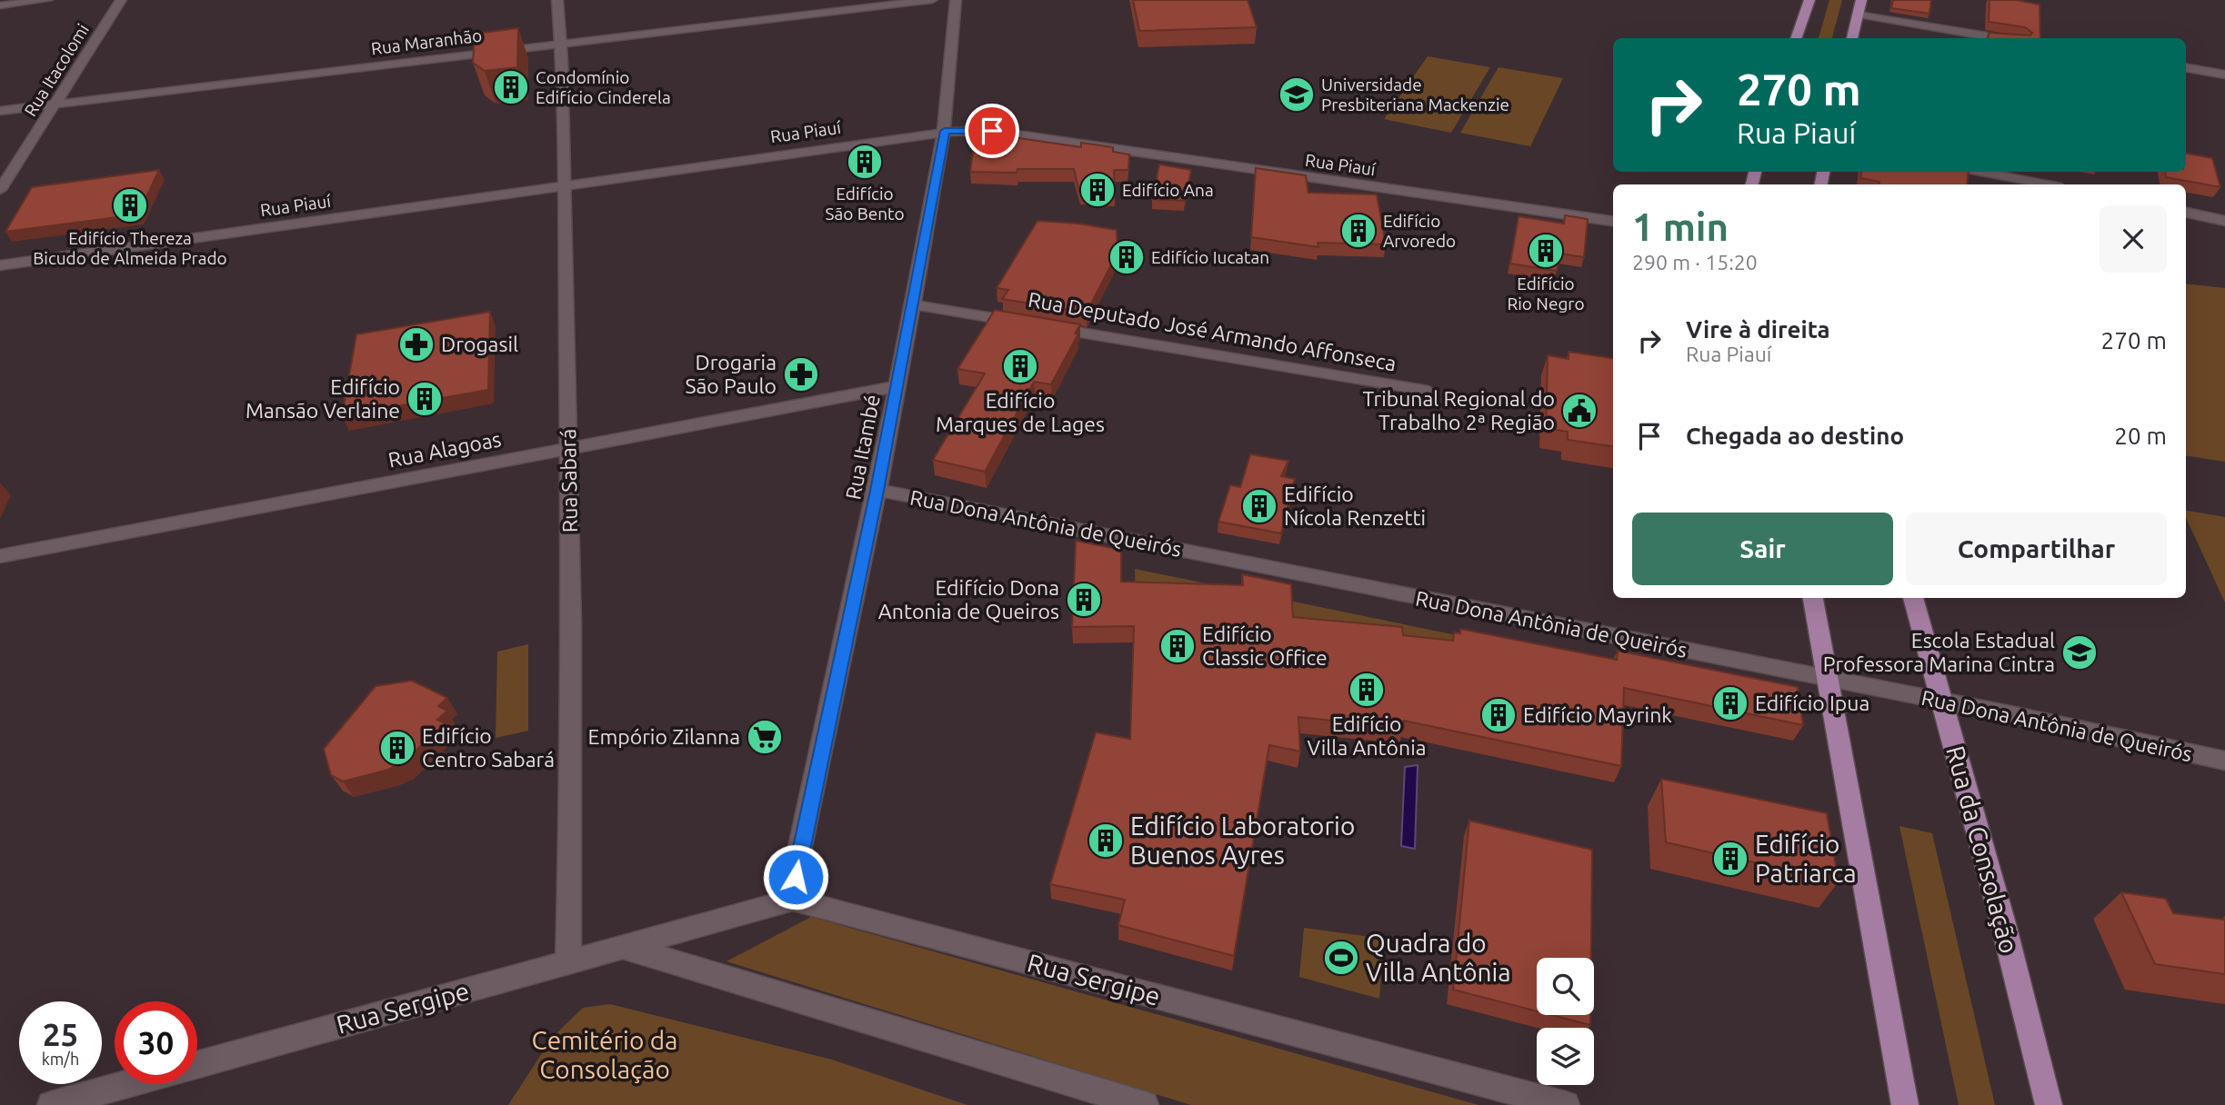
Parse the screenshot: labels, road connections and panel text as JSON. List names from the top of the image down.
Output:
{
  "streets": {
    "main road": ["Rua da Consolação"],
    "street": [
      "Rua Maranhão",
      "Rua Itacolomi",
      "Rua Piauí",
      "Rua Deputado José Armando Affonseca",
      "Rua Itambé",
      "Rua Alagoas",
      "Rua Sabará",
      "Rua Dona Antônia de Queirós",
      "Rua Sergipe"
    ]
  },
  "crossings": [
    ["Rua Maranhão", "Rua Itacolomi"],
    ["Rua Maranhão", "Rua Sabará"],
    ["Rua Piauí", "Rua Itambé"],
    ["Rua Piauí", "Rua Sabará"],
    ["Rua Deputado José Armando Affonseca", "Rua Itambé"],
    ["Rua Itambé", "Rua Alagoas"],
    ["Rua Itambé", "Rua Dona Antônia de Queirós"],
    ["Rua Itambé", "Rua Sergipe"],
    ["Rua Alagoas", "Rua Sabará"],
    ["Rua Sabará", "Rua Sergipe"],
    ["Rua Dona Antônia de Queirós", "Rua da Consolação"]
  ],
  "parks": ["Cemitério da Consolação"],
  "places": {
    "building": [
      "Condomínio Edifício Cinderela",
      "Edifício São Bento",
      "Edifício Ana",
      "Edifício Thereza Bicudo de Almeida Prado",
      "Edifício Arvoredo",
      "Edifício Rio Negro",
      "Edifício Iucatan",
      "Edifício Marques de Lages",
      "Edifício Mansão Verlaine",
      "Edifício Nícola Renzetti",
      "Edifício Dona Antonia de Queiros",
      "Edifício Classic Office",
      "Edifício Villa Antônia",
      "Edifício Ipua",
      "Edifício Mayrink",
      "Edifício Centro Sabará",
      "Edifício Laboratorio Buenos Ayres",
      "Edifício Patriarca"
    ],
    "school or university": ["Universidade Presbiteriana Mackenzie", "Escola Estadual Professora Marina Cintra"],
    "pharmacy": ["Drogasil", "Drogaria São Paulo"],
    "public building": ["Tribunal Regional do Trabalho 2ª Região"],
    "supermarket": ["Empório Zilanna"],
    "sports": ["Quadra do Villa Antônia"]
  },
  "page": {
    "turn": ["270 m", "Rua Piauí"],
    "heading": ["1 min", "290 m · 15:20"],
    "list": [
      {
        "name": "Vire à direita",
        "note": "Rua Piauí",
        "value": "270 m"
      },
      {
        "name": "Chegada ao destino",
        "value": "20 m"
      }
    ],
    "buttons": ["Sair", "Compartilhar"],
    "speed": "25 km/h",
    "limit": "30"
  }
}
